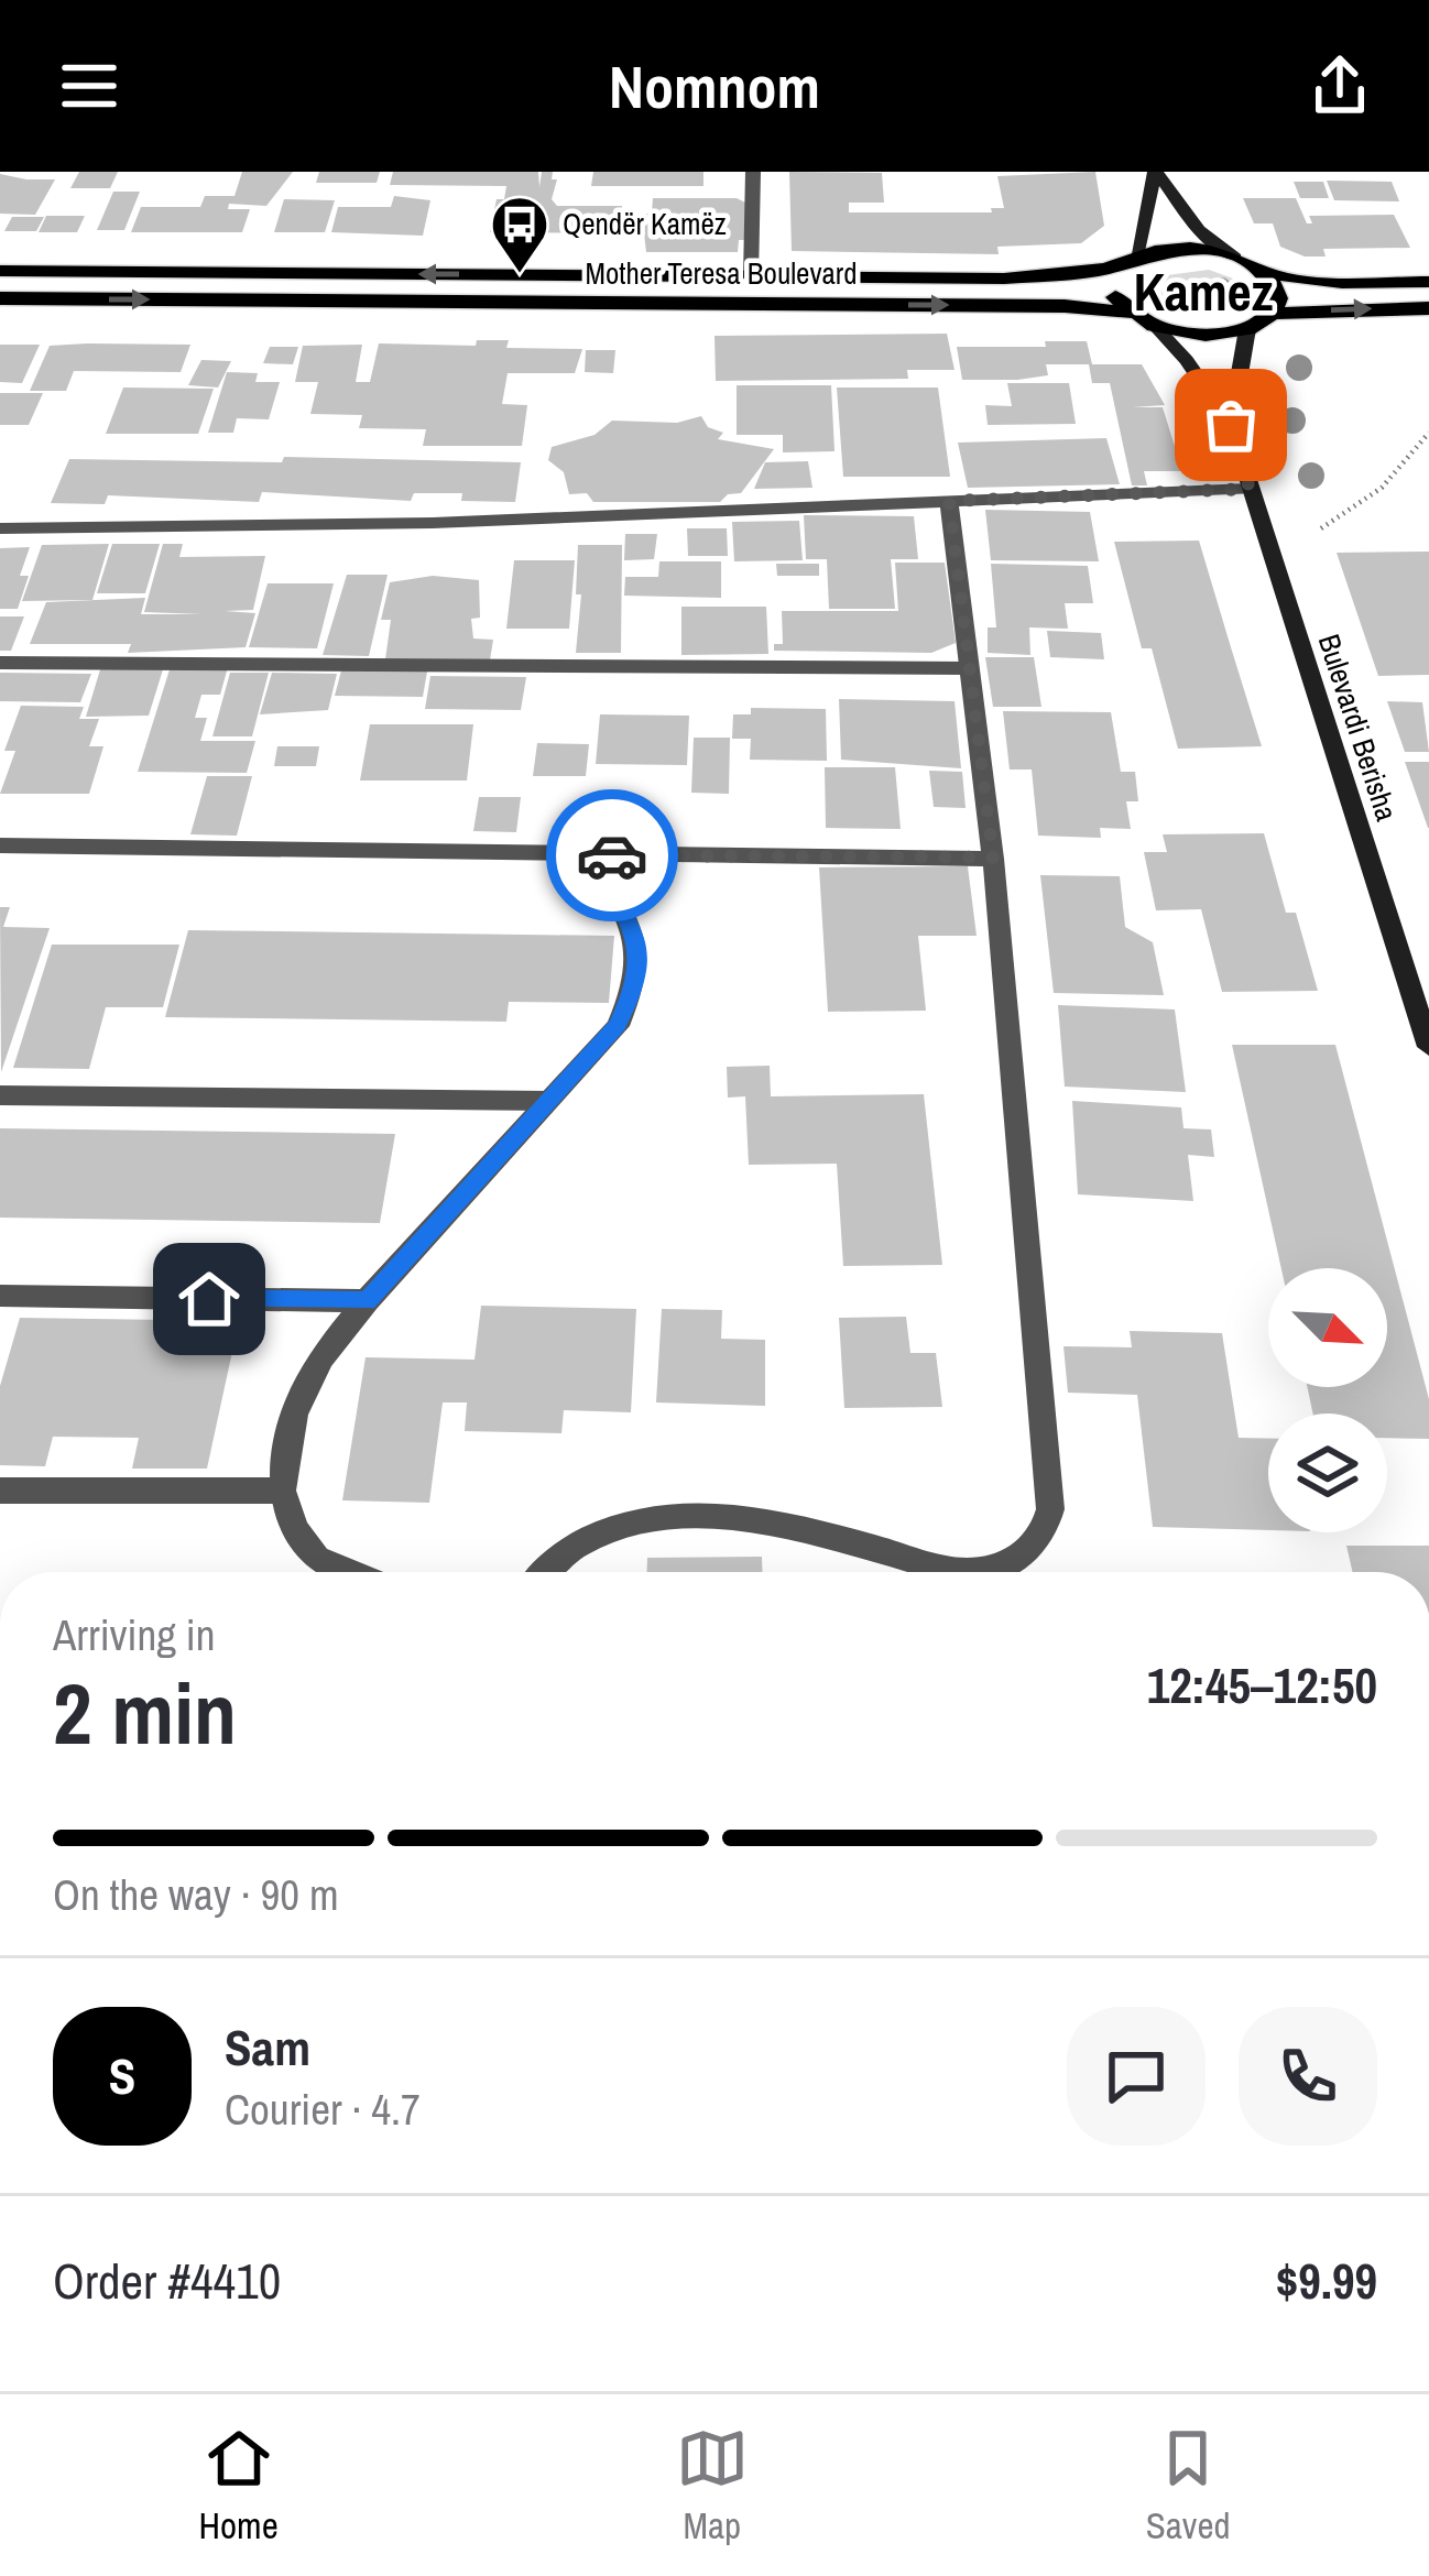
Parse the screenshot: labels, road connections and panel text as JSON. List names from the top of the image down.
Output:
{
  "streets": {
    "main road": ["Mother Teresa Boulevard", "Bulevardi Berisha"]
  },
  "crossings": [
    ["Mother Teresa Boulevard", "Bulevardi Berisha"]
  ],
  "districts": ["Kamez"],
  "places": {
    "bus stop": ["Qendër Kamëz"]
  },
  "north": "bottom right",
  "page": {
    "header": "Nomnom",
    "heading": ["2 min", "Arriving in", "12:45–12:50"],
    "panel": [
      "Sam",
      "Courier · 4.7",
      "Order #4410",
      "$9.99"
    ],
    "bar": "On the way · 90 m",
    "round": "S",
    "tabs": ["Home", "Map", "Saved"]
  }
}
